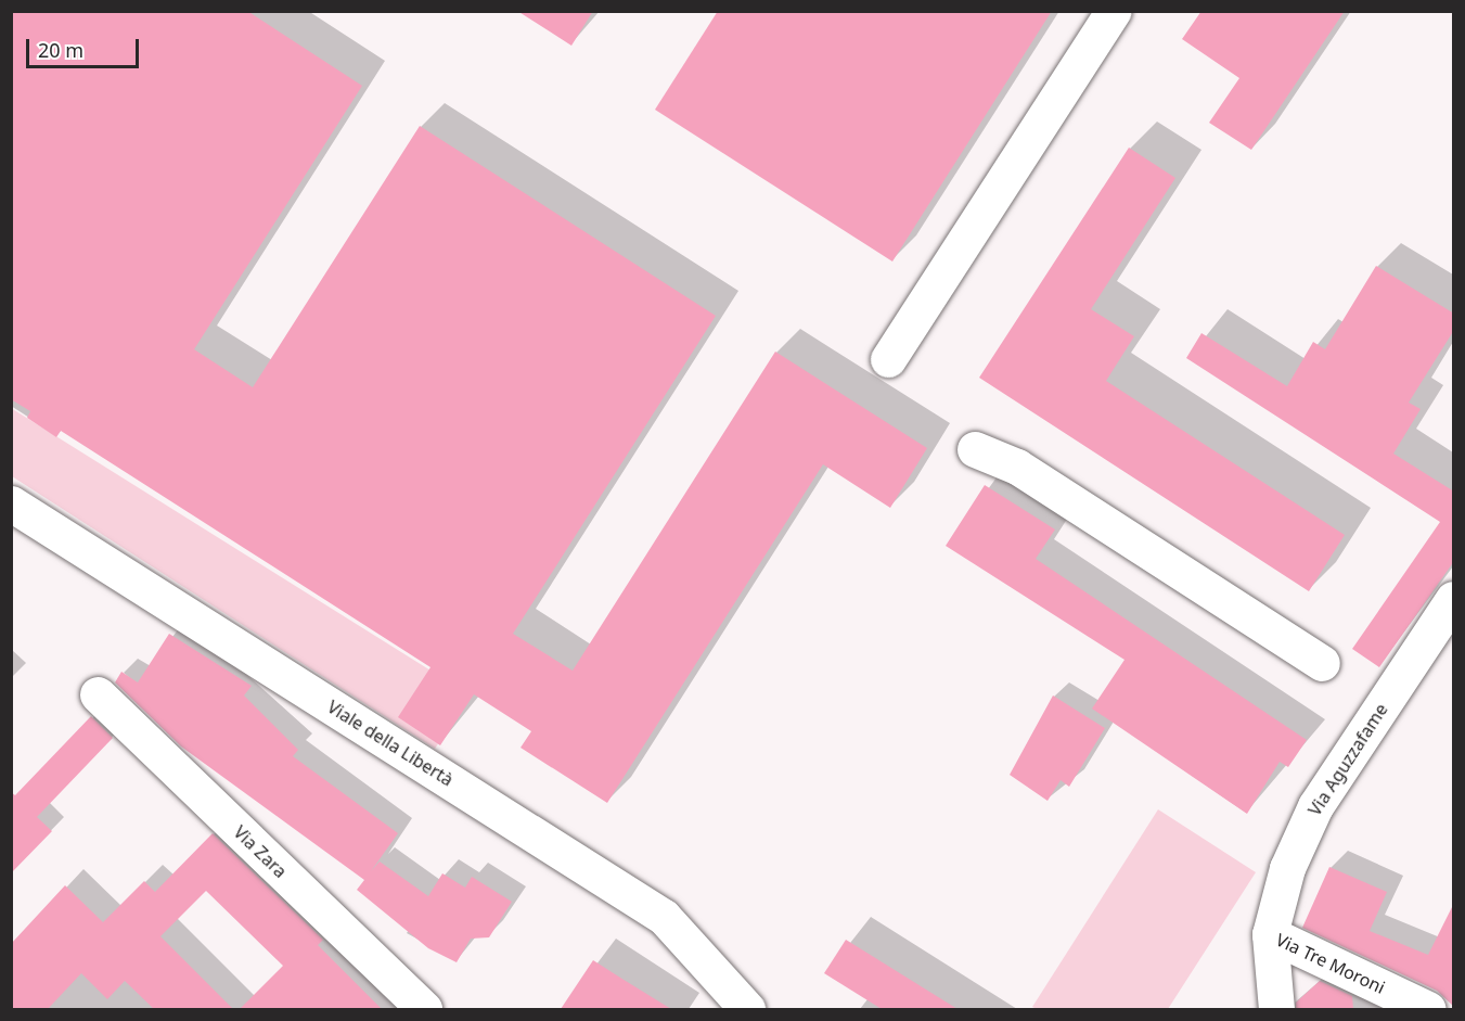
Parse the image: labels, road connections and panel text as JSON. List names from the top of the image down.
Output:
{
  "streets": {
    "street": [
      "Viale della Libertà",
      "Via Aguzzafame",
      "Via Zara",
      "Via Tre Moroni"
    ]
  },
  "crossings": [
    ["Via Aguzzafame", "Via Tre Moroni"]
  ],
  "scale_bar": "20 m"
}
